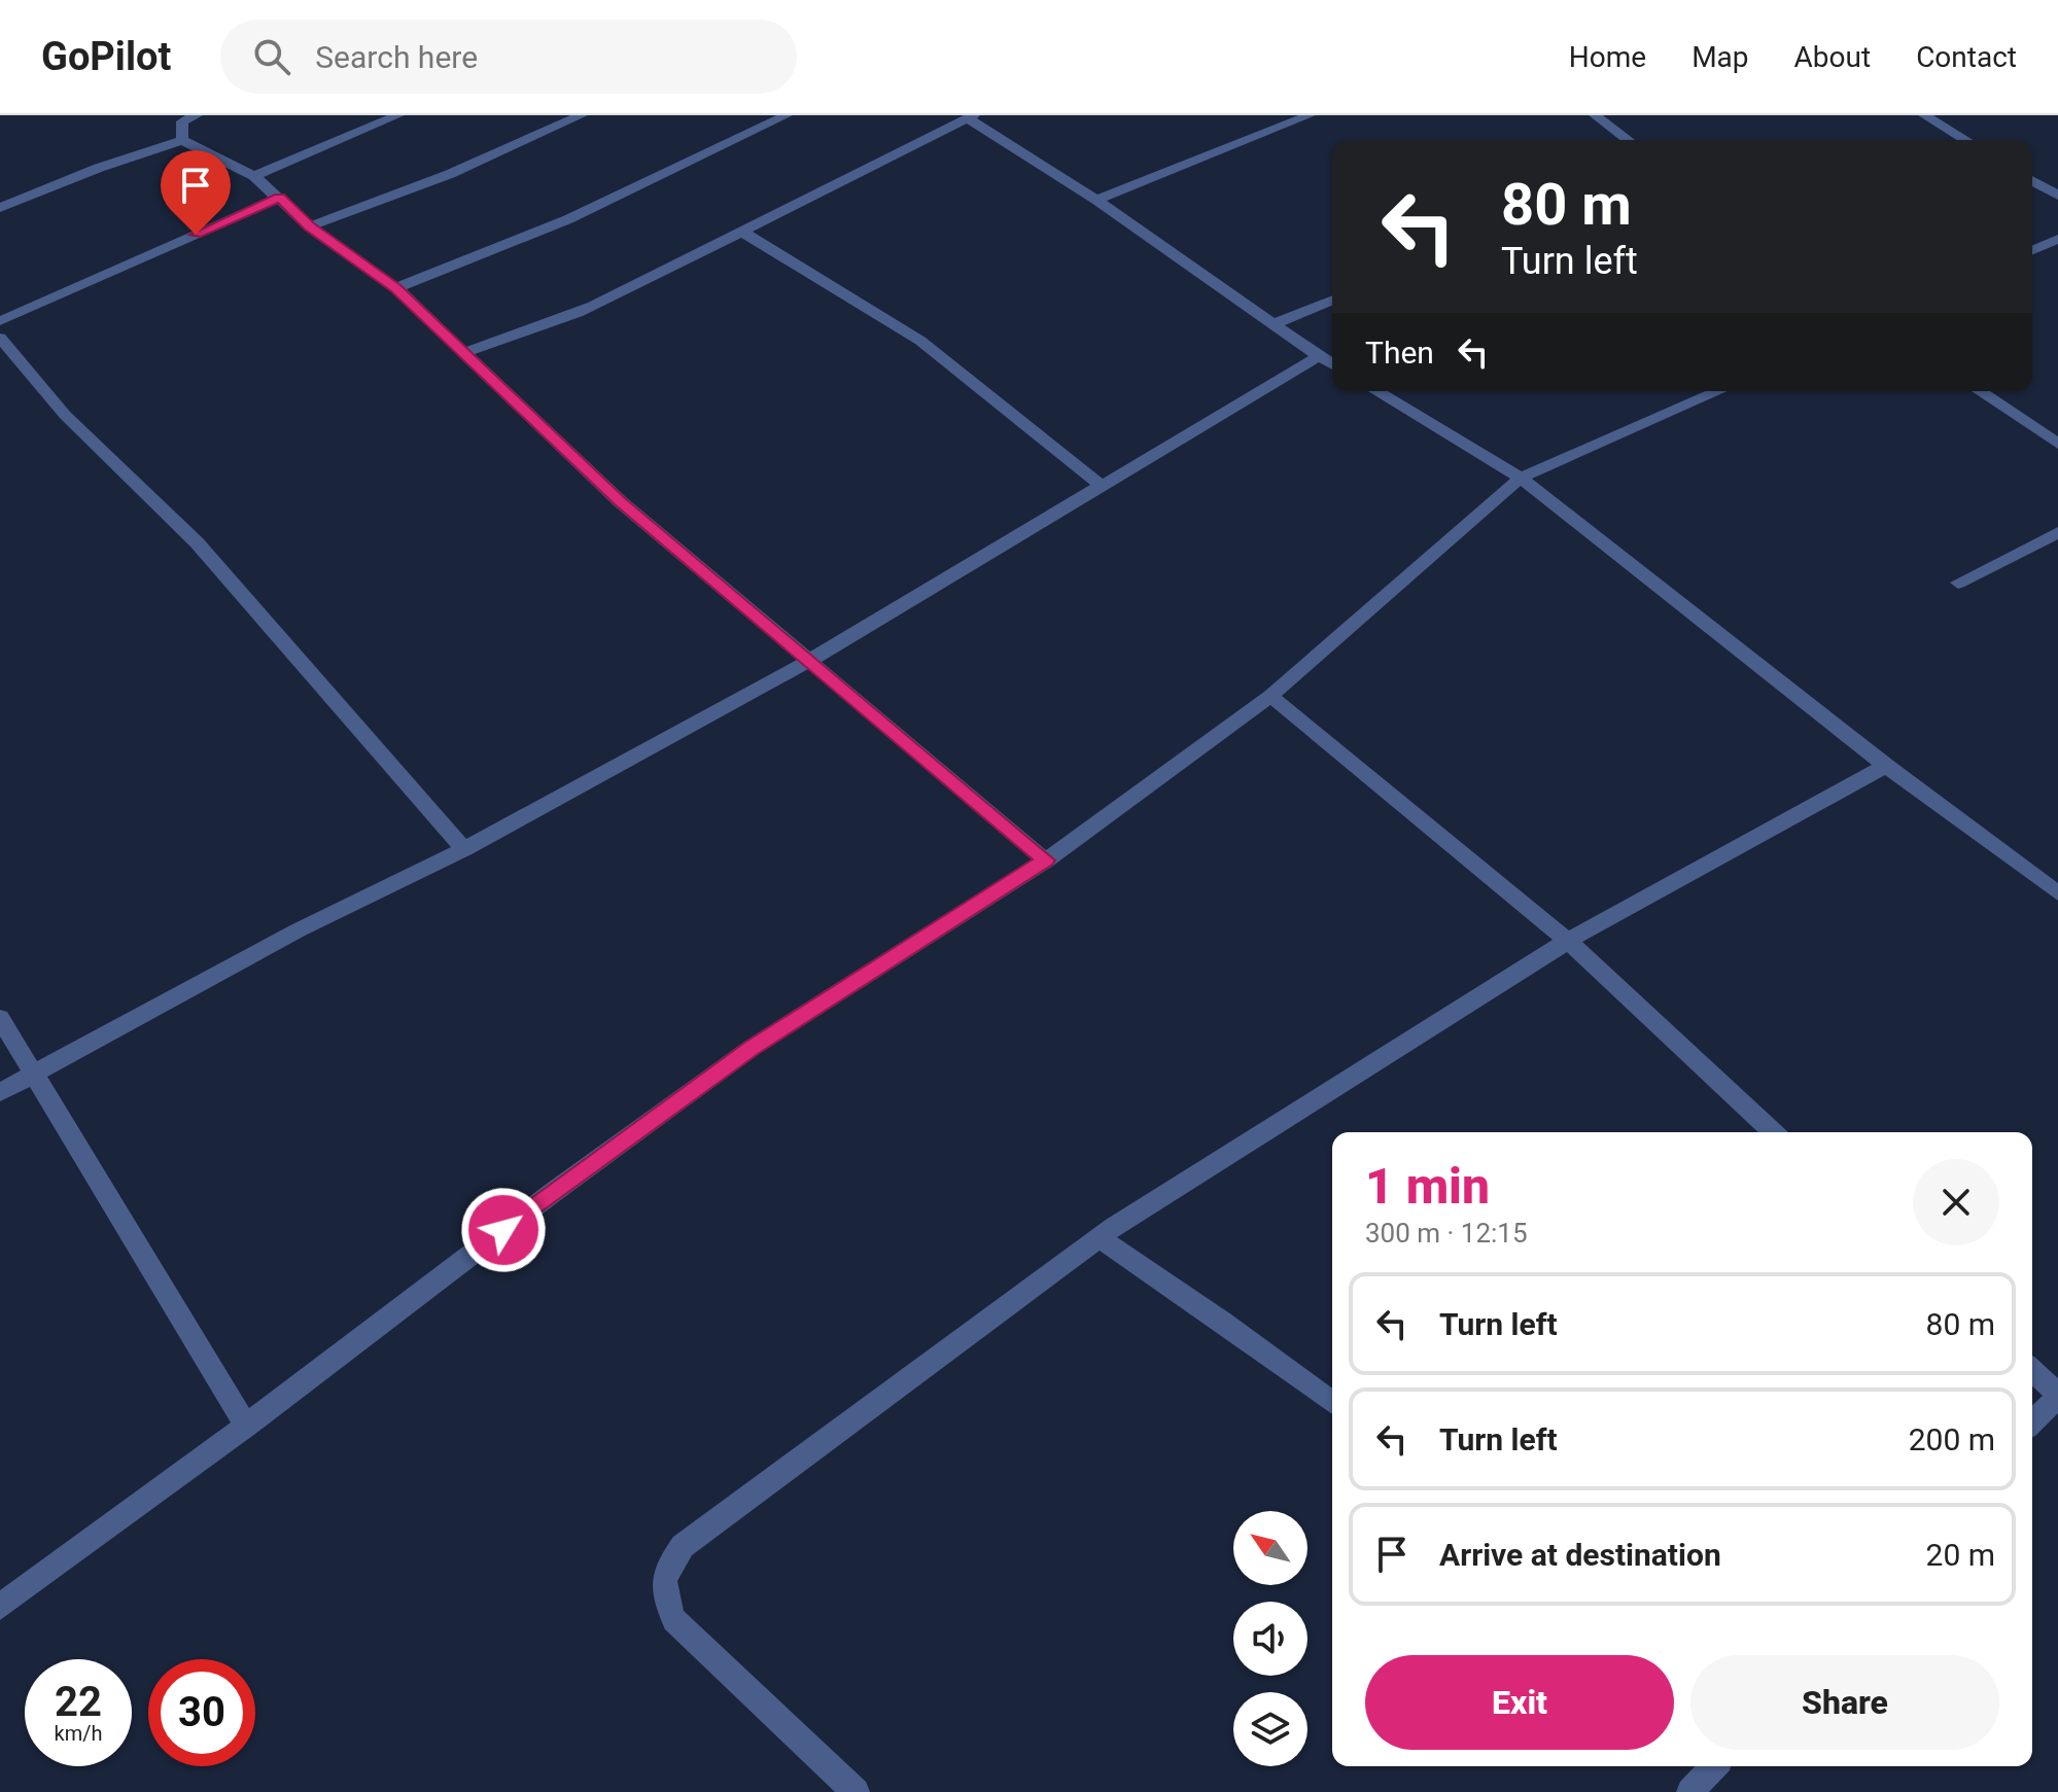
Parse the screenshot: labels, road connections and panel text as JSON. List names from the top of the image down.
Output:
{
  "north": "top left",
  "page": {
    "header": "GoPilot",
    "search": "Search here",
    "nav": [
      "Home",
      "Map",
      "About",
      "Contact"
    ],
    "turn": ["80 m", "Turn left"],
    "then": "Then",
    "heading": ["1 min", "300 m · 12:15"],
    "list": [
      {
        "name": "Turn left",
        "value": "80 m"
      },
      {
        "name": "Turn left",
        "value": "200 m"
      },
      {
        "name": "Arrive at destination",
        "value": "20 m"
      }
    ],
    "buttons": ["Exit", "Share"],
    "speed": "22 km/h",
    "limit": "30"
  }
}
